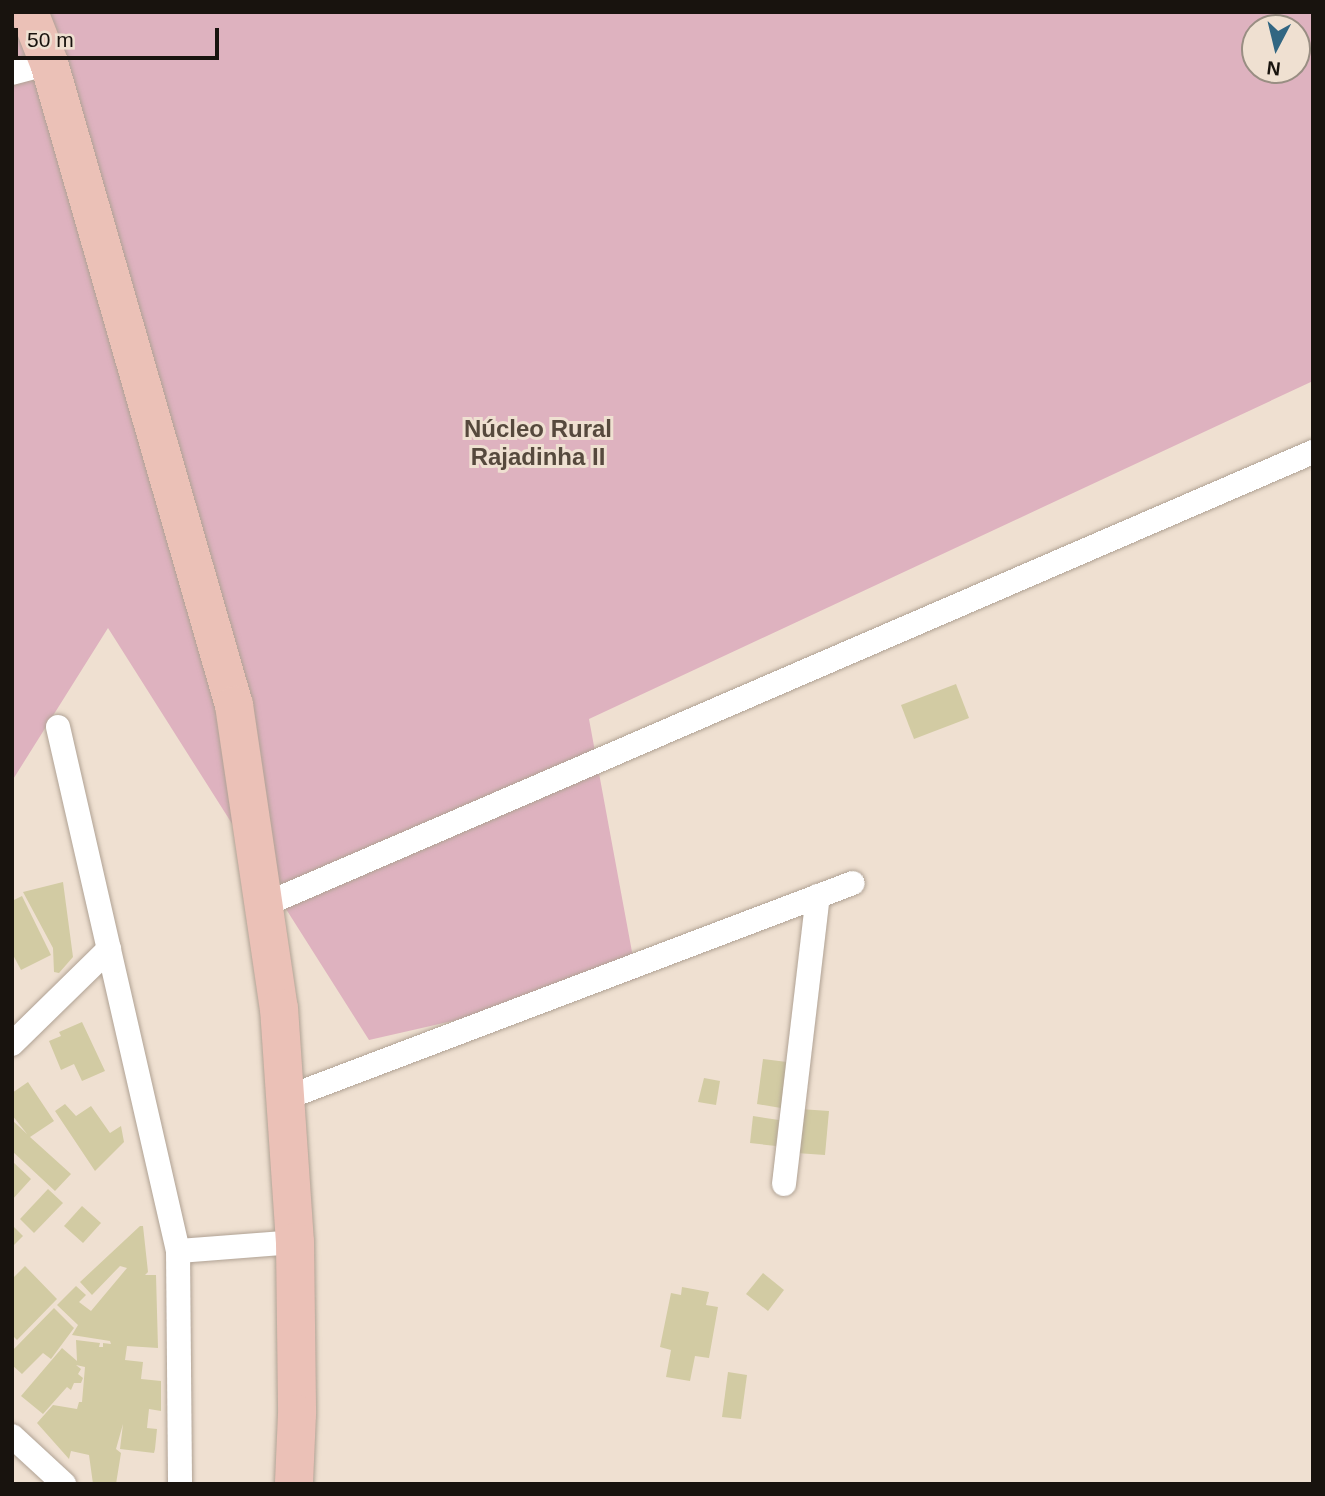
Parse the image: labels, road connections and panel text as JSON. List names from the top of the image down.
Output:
{
  "districts": ["Núcleo Rural Rajadinha II"],
  "scale_bar": "50 m",
  "north": "bottom"
}
